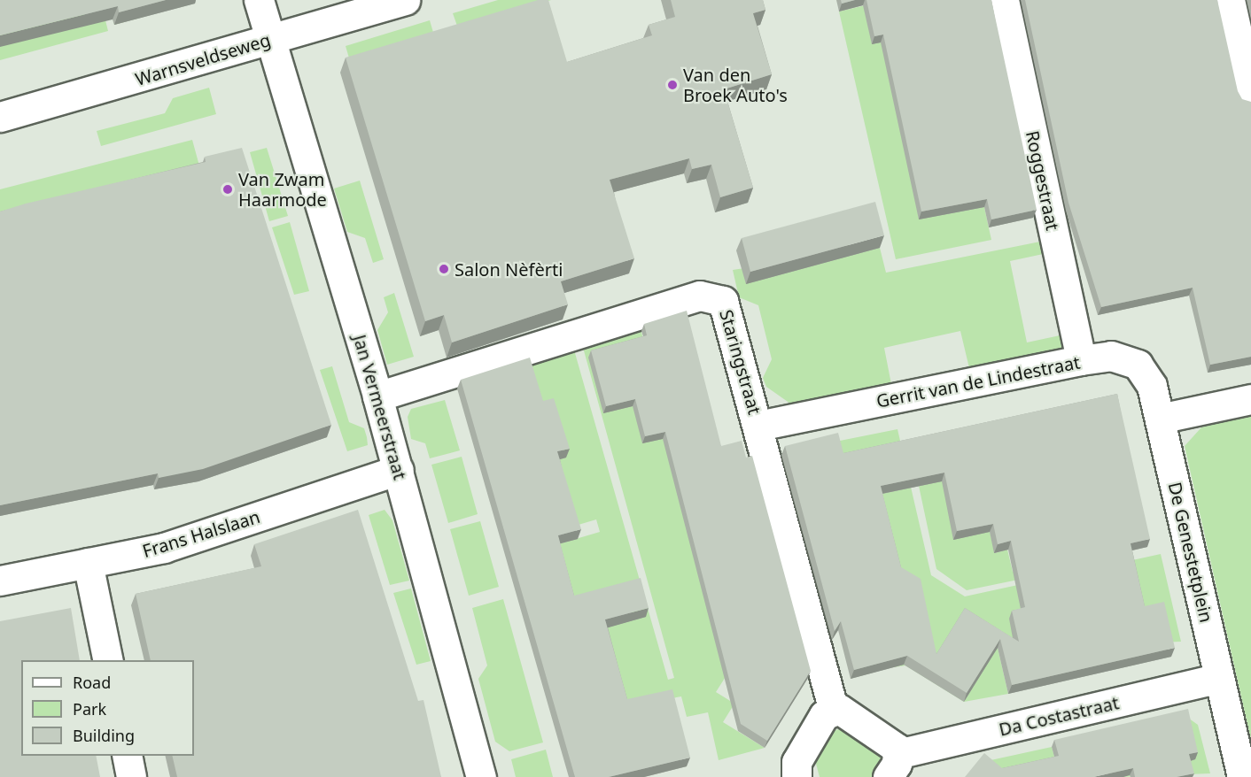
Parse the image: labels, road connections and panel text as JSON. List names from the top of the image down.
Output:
{
  "streets": {
    "street": [
      "Warnsveldseweg",
      "Roggestraat",
      "Staringstraat",
      "Gerrit van de Lindestraat",
      "Jan Vermeerstraat",
      "Frans Halslaan",
      "De Genestetplein",
      "Da Costastraat"
    ]
  },
  "crossings": [
    ["Warnsveldseweg", "Jan Vermeerstraat"],
    ["Roggestraat", "Gerrit van de Lindestraat"],
    ["Staringstraat", "Gerrit van de Lindestraat"],
    ["Staringstraat", "Jan Vermeerstraat"],
    ["Staringstraat", "Da Costastraat"],
    ["Gerrit van de Lindestraat", "De Genestetplein"],
    ["Jan Vermeerstraat", "Frans Halslaan"],
    ["De Genestetplein", "Da Costastraat"]
  ],
  "places": ["Van den Broek Auto's", "Van Zwam Haarmode", "Salon Nèfèrti"],
  "legend": ["Road", "Park", "Building"]
}
